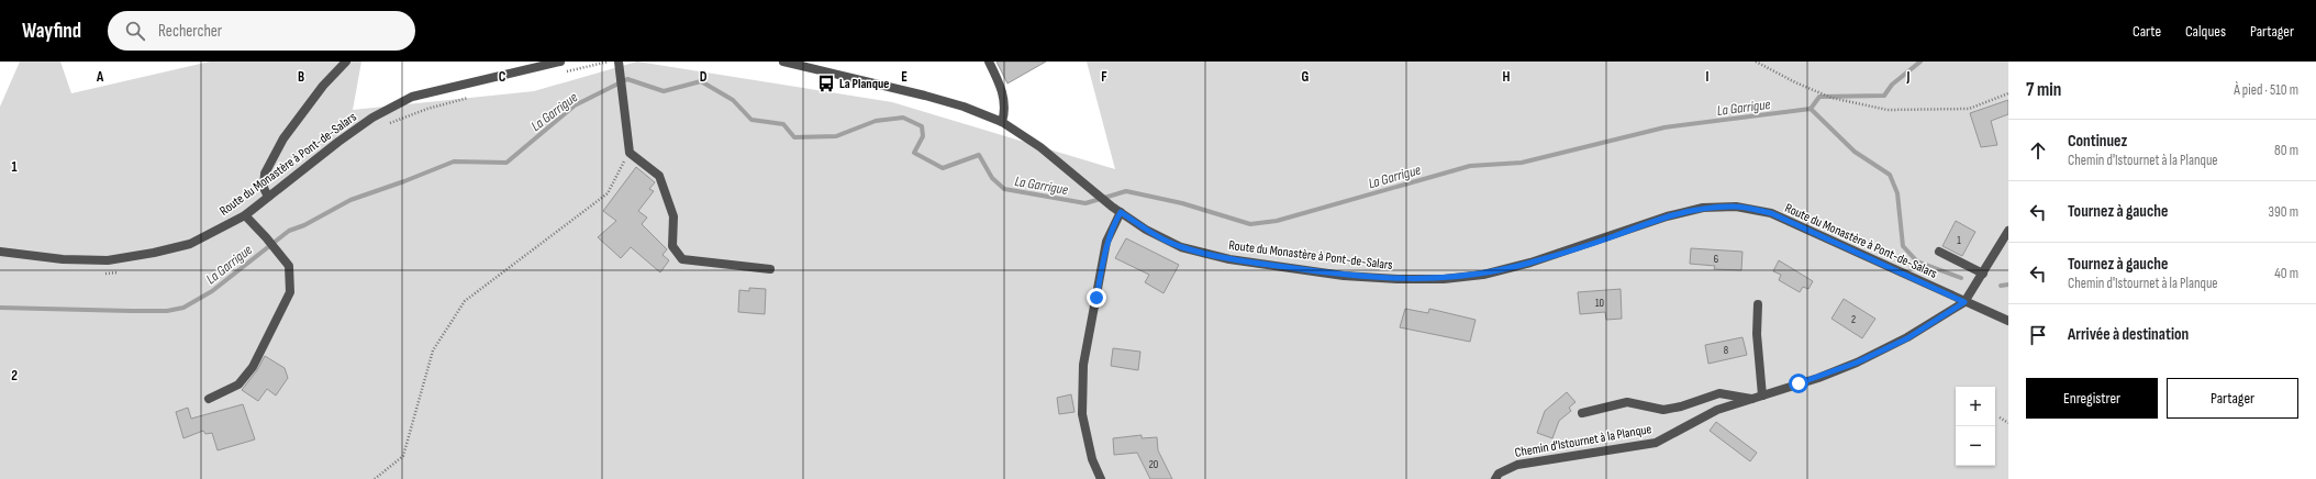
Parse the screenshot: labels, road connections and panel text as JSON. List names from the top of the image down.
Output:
{
  "streets": {
    "street": ["Route du Monastère à Pont-de-Salars", "Chemin d'Istournet à la Planque"]
  },
  "crossings": [
    ["Route du Monastère à Pont-de-Salars", "Chemin d'Istournet à la Planque"]
  ],
  "water": ["La Garrigue"],
  "places": {
    "bus stop": ["La Planque"]
  },
  "house_numbers": [
    "1",
    "6",
    "10",
    "2",
    "8",
    "20"
  ],
  "page": {
    "header": "Wayfind",
    "search": "Rechercher",
    "nav": ["Carte", "Calques", "Partager"],
    "heading": ["7 min", "À pied · 510 m"],
    "list": [
      ["Continuez", "Chemin d'Istournet à la Planque", "80 m"],
      ["Tournez à gauche", "390 m"],
      ["Tournez à gauche", "Chemin d'Istournet à la Planque", "40 m"],
      "Arrivée à destination"
    ],
    "buttons": ["Enregistrer", "Partager"],
    "map_buttons": ["+", "−"]
  },
  "grid": {
    "columns": [
      "A",
      "B",
      "C",
      "D",
      "E",
      "F",
      "G",
      "H",
      "I",
      "J"
    ],
    "rows": ["1", "2"]
  }
}
